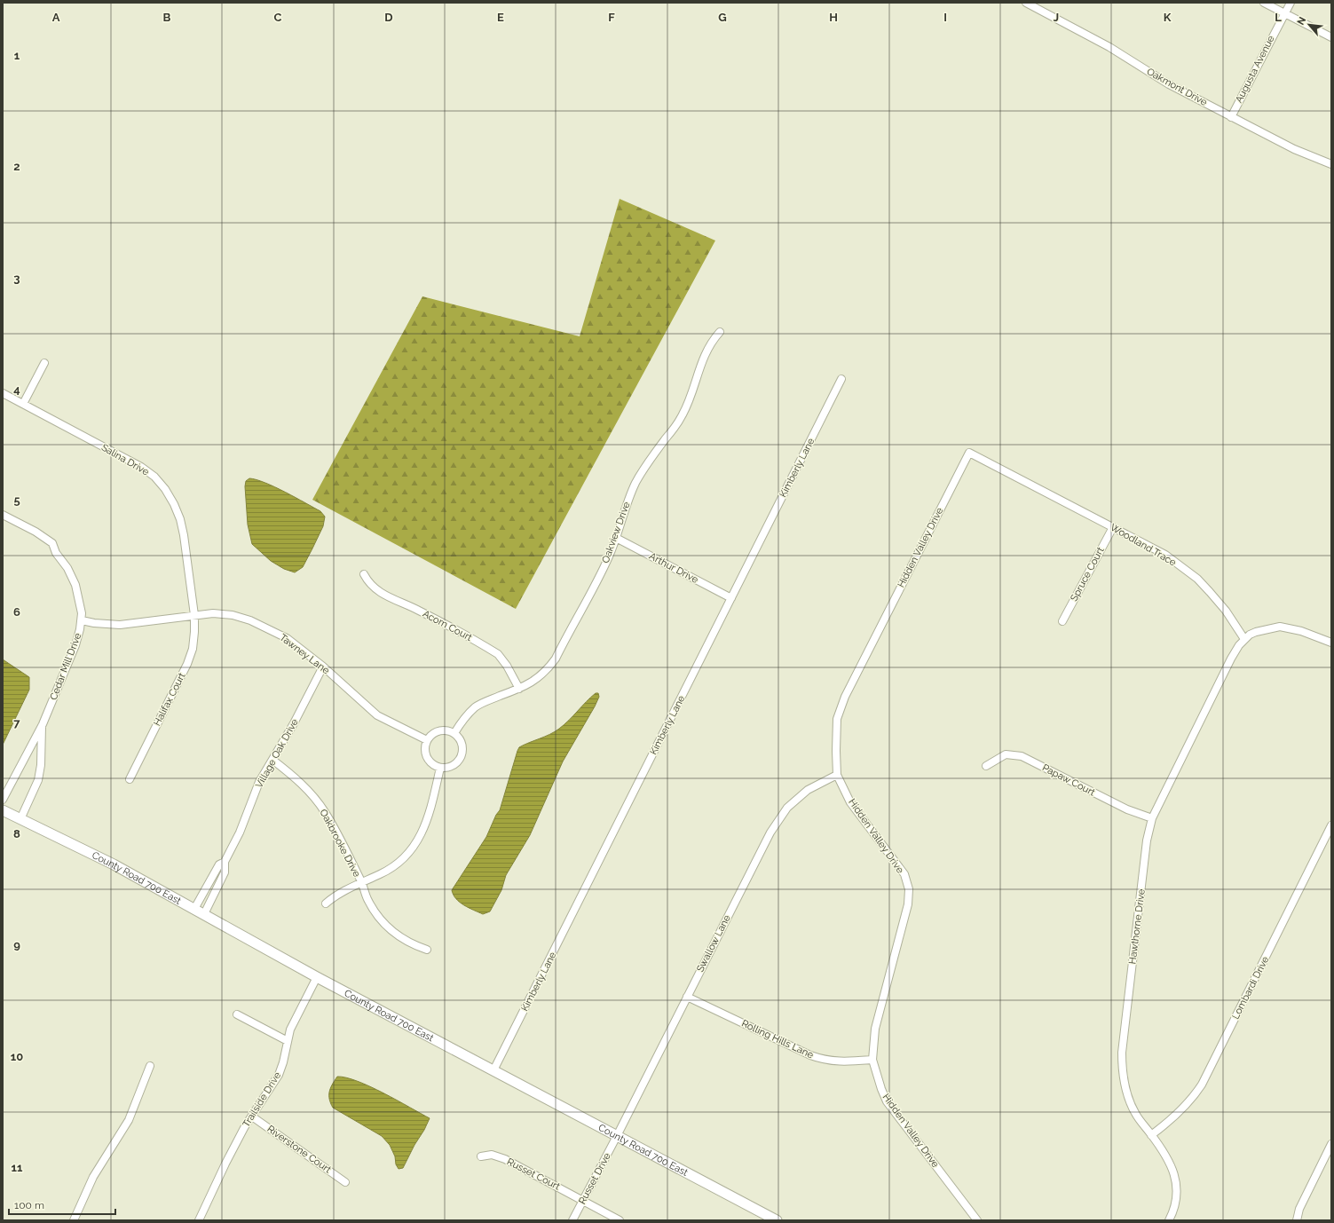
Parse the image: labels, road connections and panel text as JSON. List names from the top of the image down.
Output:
{
  "streets": {
    "main road": ["County Road 700 East"],
    "street": [
      "Augusta Avenue",
      "Oakmont Drive",
      "Salina Drive",
      "Kimberly Lane",
      "Oakview Drive",
      "Woodland Trace",
      "Hidden Valley Drive",
      "Arthur Drive",
      "Spruce Court",
      "Acorn Court",
      "Tawney Lane",
      "Cedar Mill Drive",
      "Halifax Court",
      "Village Oak Drive",
      "Papaw Court",
      "Oakbrooke Drive",
      "Hawthorne Drive",
      "Swallow Lane",
      "Lombardi Drive",
      "Rolling Hills Lane",
      "Trailside Drive",
      "Riverstone Court",
      "Russet Court",
      "Russet Drive"
    ]
  },
  "crossings": [
    ["Augusta Avenue", "Oakmont Drive"],
    ["Salina Drive", "Tawney Lane"],
    ["Salina Drive", "Halifax Court"],
    ["Kimberly Lane", "Arthur Drive"],
    ["Kimberly Lane", "County Road 700 East"],
    ["Oakview Drive", "Arthur Drive"],
    ["Oakview Drive", "Acorn Court"],
    ["Oakview Drive", "Tawney Lane"],
    ["Woodland Trace", "Hidden Valley Drive"],
    ["Woodland Trace", "Spruce Court"],
    ["Woodland Trace", "Hawthorne Drive"],
    ["Hidden Valley Drive", "Swallow Lane"],
    ["Hidden Valley Drive", "Rolling Hills Lane"],
    ["Tawney Lane", "Cedar Mill Drive"],
    ["Tawney Lane", "Halifax Court"],
    ["Tawney Lane", "Village Oak Drive"],
    ["Village Oak Drive", "Oakbrooke Drive"],
    ["Village Oak Drive", "County Road 700 East"],
    ["Papaw Court", "Hawthorne Drive"],
    ["County Road 700 East", "Swallow Lane"],
    ["County Road 700 East", "Trailside Drive"],
    ["County Road 700 East", "Russet Drive"],
    ["Hawthorne Drive", "Lombardi Drive"],
    ["Swallow Lane", "Rolling Hills Lane"],
    ["Swallow Lane", "Russet Drive"],
    ["Trailside Drive", "Riverstone Court"],
    ["Russet Court", "Russet Drive"]
  ],
  "scale_bar": "100 m",
  "north": "top left",
  "grid": {
    "columns": [
      "A",
      "B",
      "C",
      "D",
      "E",
      "F",
      "G",
      "H",
      "I",
      "J",
      "K",
      "L"
    ],
    "rows": [
      "1",
      "2",
      "3",
      "4",
      "5",
      "6",
      "7",
      "8",
      "9",
      "10",
      "11"
    ]
  }
}
